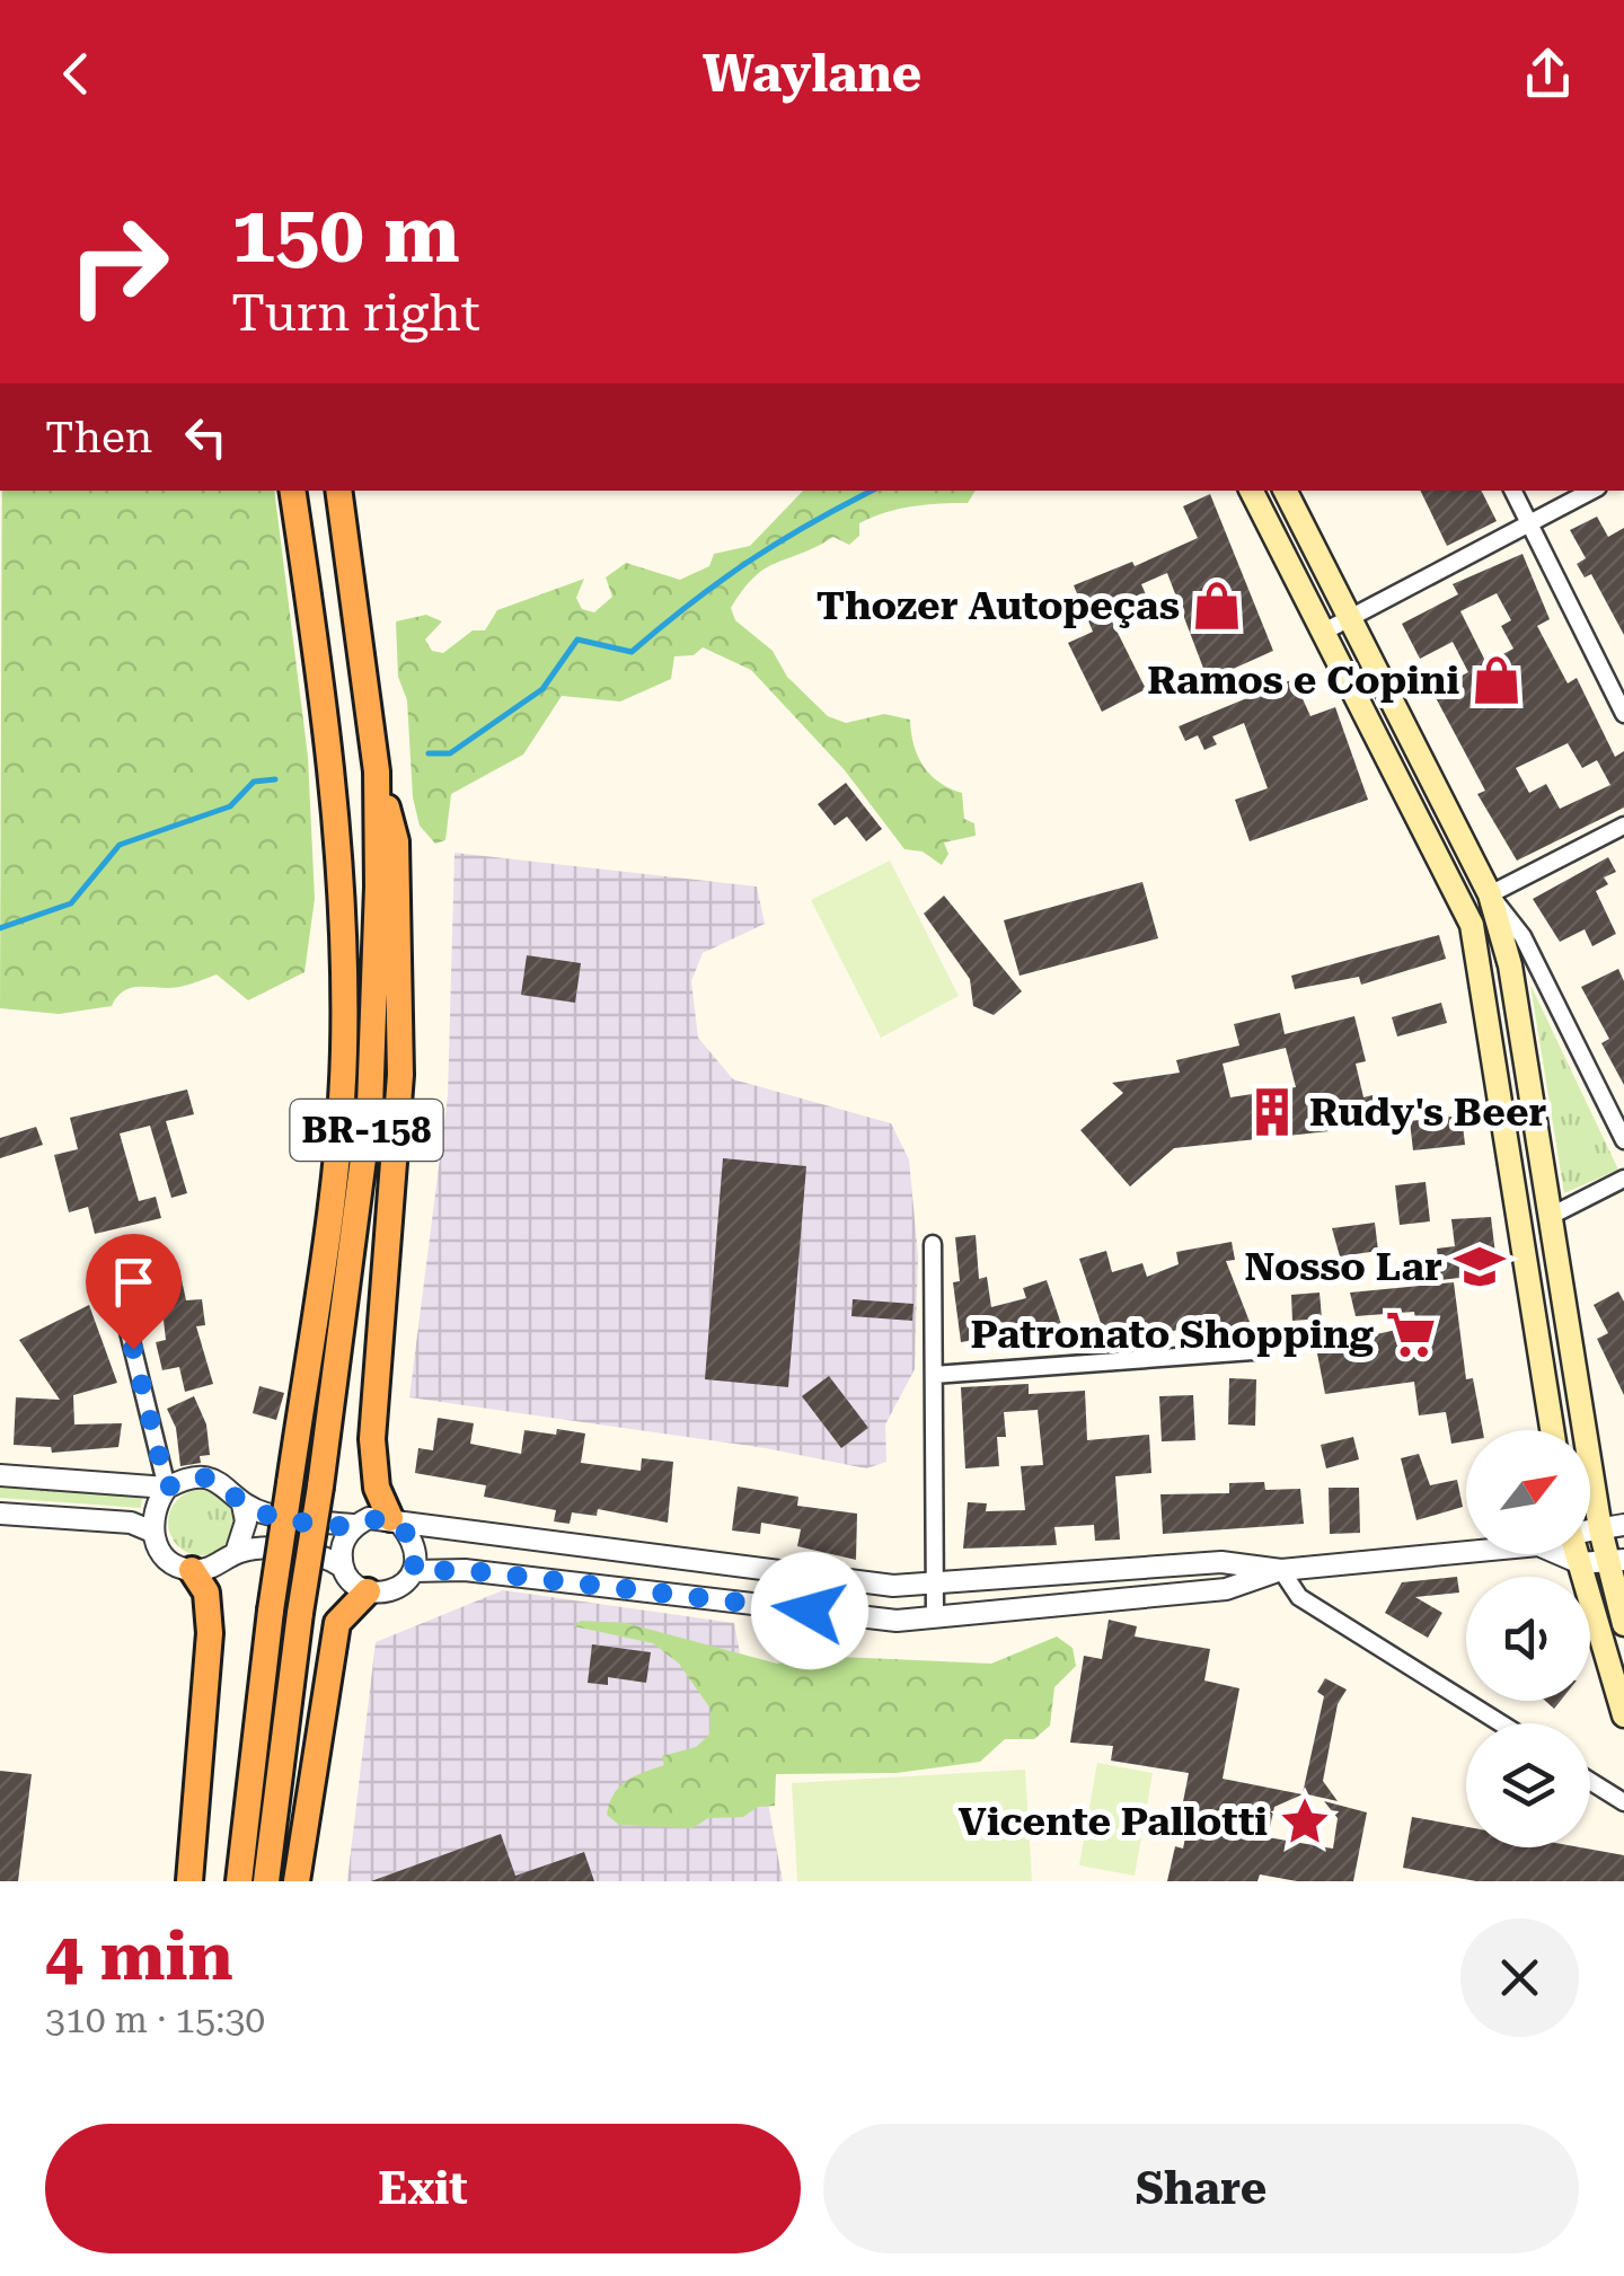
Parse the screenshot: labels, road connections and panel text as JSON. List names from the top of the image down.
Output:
{
  "streets": {
    "highway": ["BR-158"]
  },
  "places": {
    "shop": ["Thozer Autopeças", "Ramos e Copini"],
    "building": ["Rudy's Beer"],
    "school or university": ["Nosso Lar"],
    "supermarket": ["Patronato Shopping"],
    "place": ["Vicente Pallotti"]
  },
  "north": "top right",
  "page": {
    "header": "Waylane",
    "turn": ["150 m", "Turn right"],
    "then": "Then",
    "heading": ["4 min", "310 m · 15:30"],
    "buttons": ["Exit", "Share"]
  }
}
